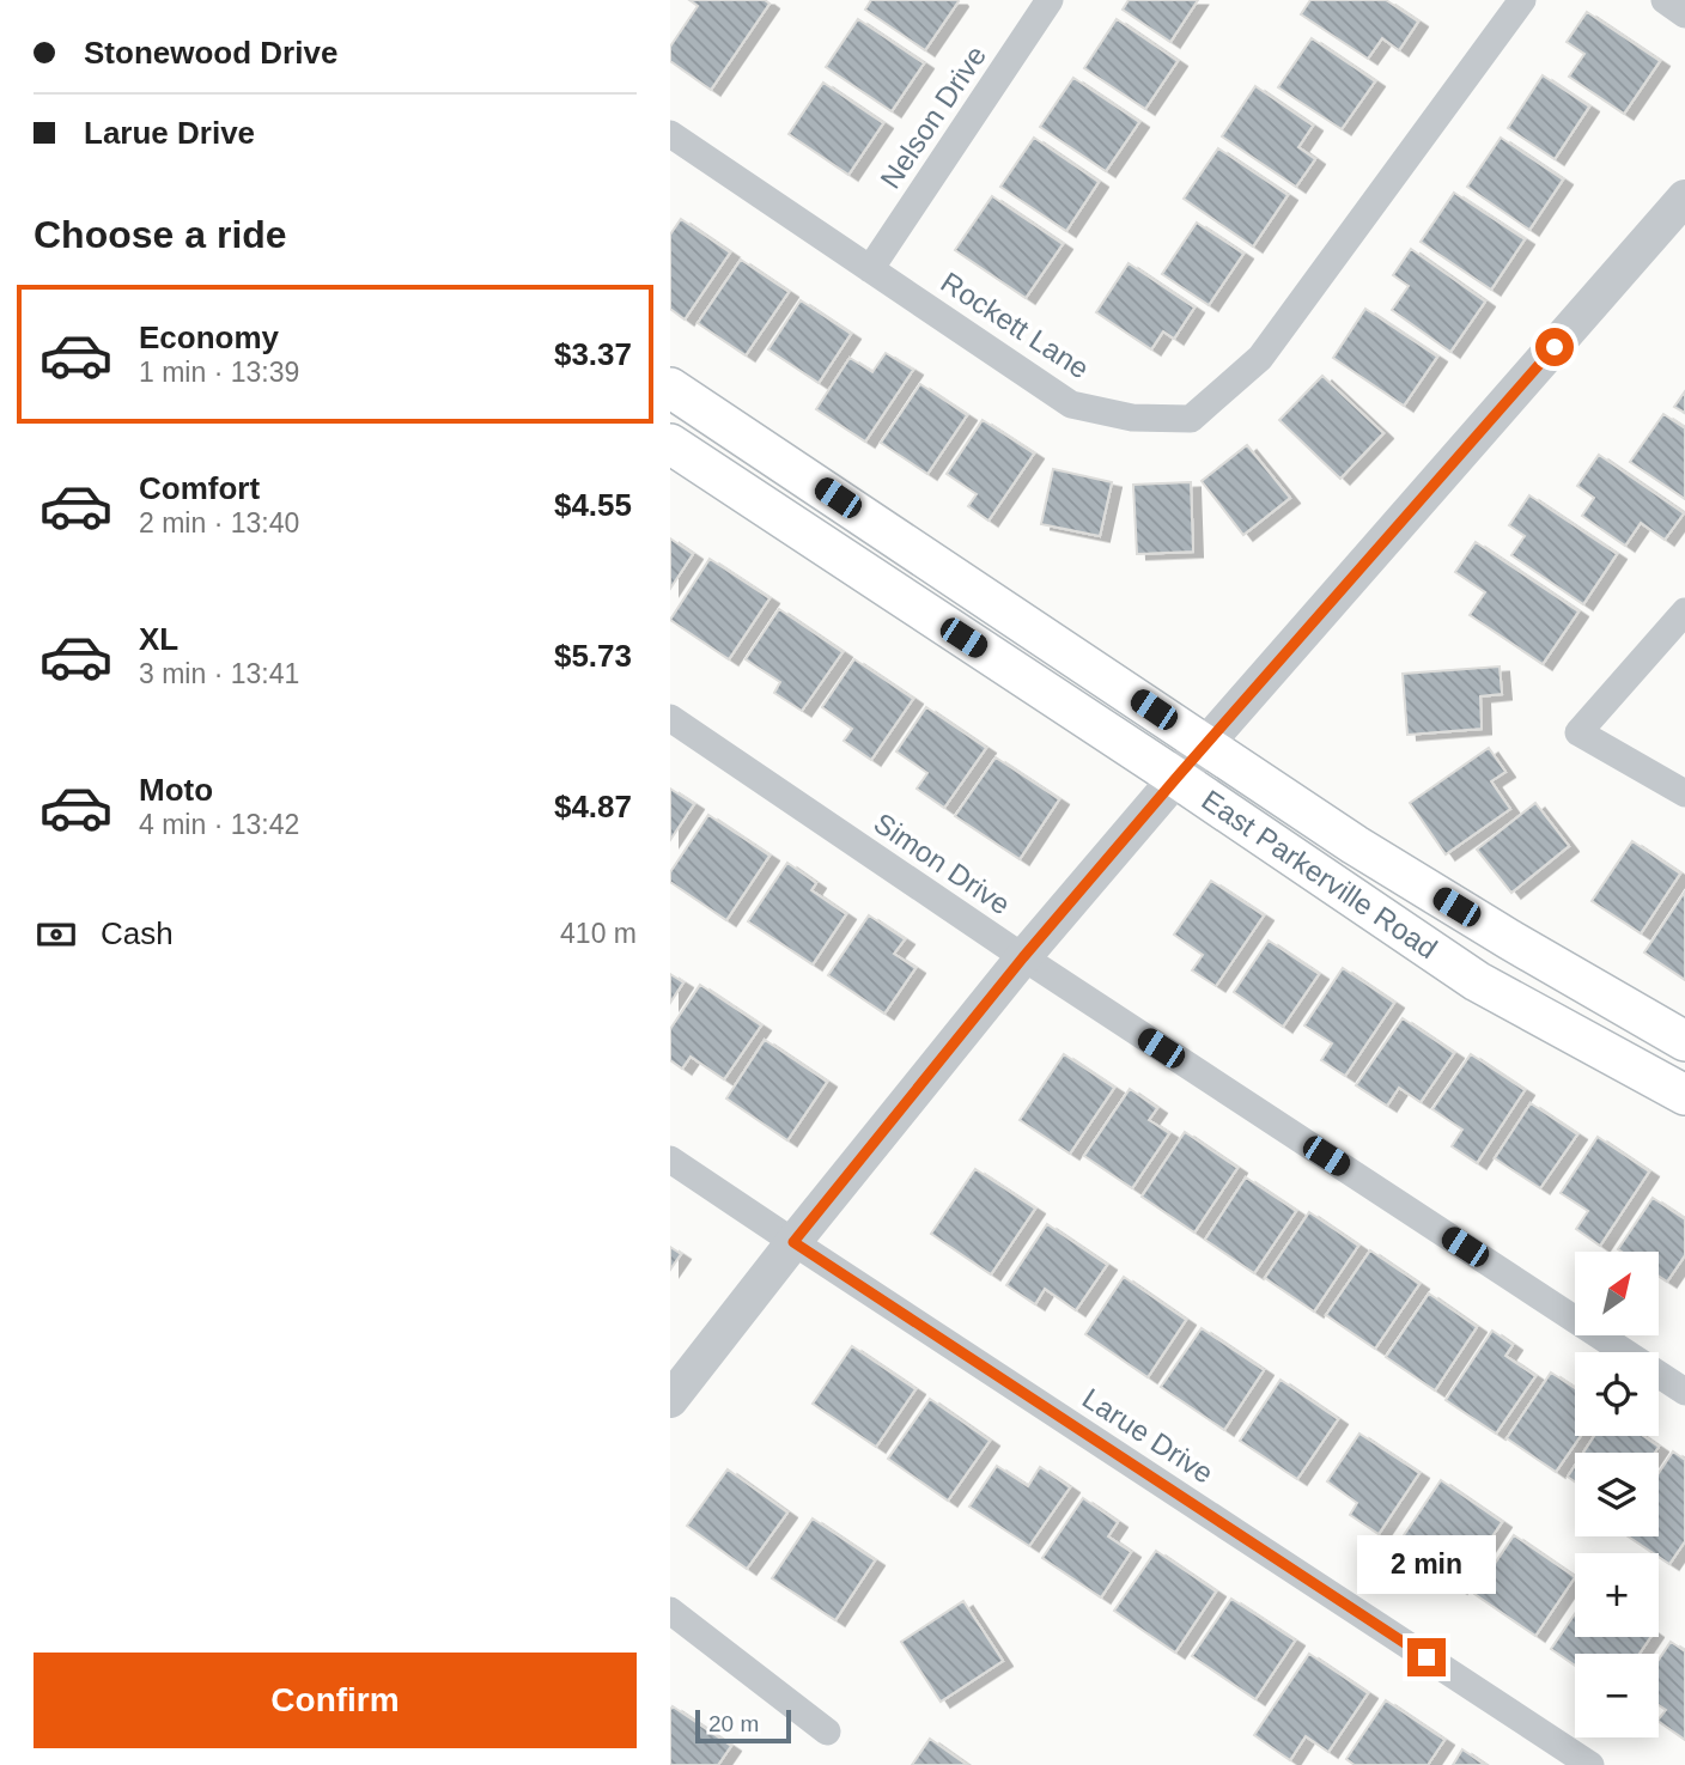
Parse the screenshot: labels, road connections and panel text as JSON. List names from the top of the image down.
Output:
{
  "streets": {
    "main road": ["East Parkerville Road"],
    "street": [
      "Nelson Drive",
      "Rockett Lane",
      "Simon Drive",
      "Larue Drive"
    ]
  },
  "crossings": [
    ["Nelson Drive", "Rockett Lane"]
  ],
  "scale_bar": "20 m",
  "north": "top right",
  "page": {
    "banner": ["Stonewood Drive", "Larue Drive"],
    "heading": "Choose a ride",
    "list": [
      {
        "name": "Economy",
        "note": "1 min · 13:39",
        "value": "$3.37"
      },
      {
        "name": "Comfort",
        "note": "2 min · 13:40",
        "value": "$4.55"
      },
      {
        "name": "XL",
        "note": "3 min · 13:41",
        "value": "$5.73"
      },
      {
        "name": "Moto",
        "note": "4 min · 13:42",
        "value": "$4.87"
      }
    ],
    "pay": ["Cash", "410 m"],
    "map_buttons": ["+", "−"],
    "bubble": "2 min",
    "buttons": "Confirm",
    "scale": "20 m"
  }
}
